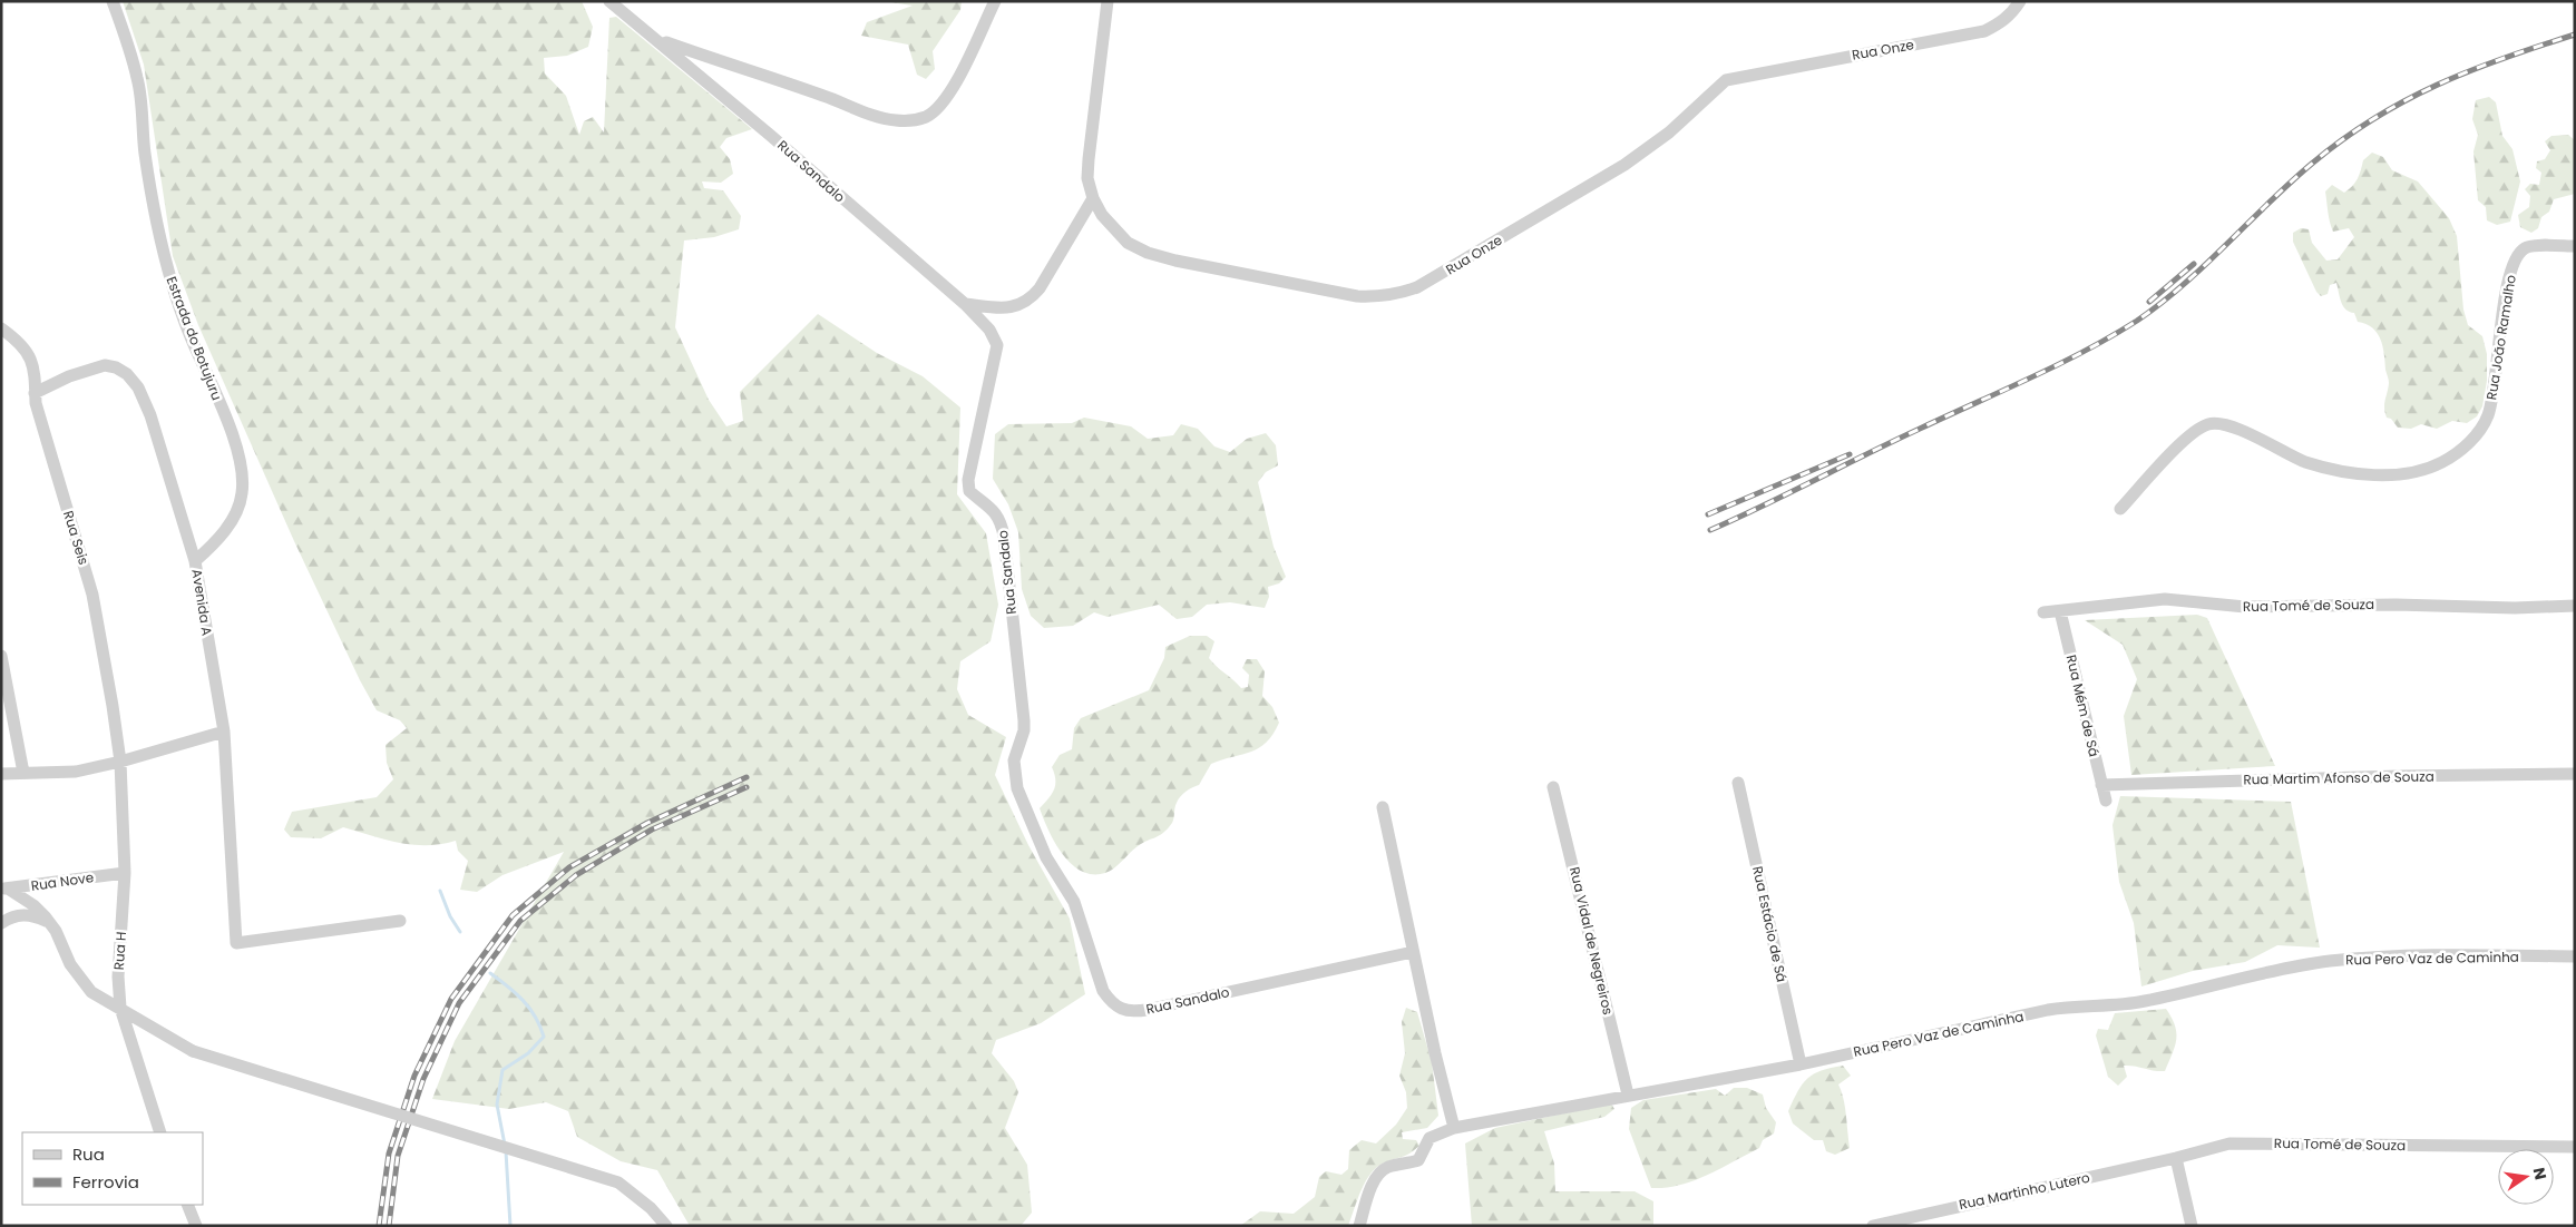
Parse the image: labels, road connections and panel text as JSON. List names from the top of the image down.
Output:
{
  "streets": {
    "street": [
      "Rua Onze",
      "Rua Sandalo",
      "Rua João Ramalho",
      "Estrada do Botujuru",
      "Rua Seis",
      "Avenida A",
      "Rua Tomé de Souza",
      "Rua Mém de Sá",
      "Rua Martim Afonso de Souza",
      "Rua Nove",
      "Rua Estácio de Sá",
      "Rua Vidal de Negreiros",
      "Rua H",
      "Rua Pero Vaz de Caminha",
      "Rua Martinho Lutero"
    ]
  },
  "crossings": [
    ["Estrada do Botujuru", "Avenida A"],
    ["Rua Seis", "Avenida A"],
    ["Rua Seis", "Rua H"],
    ["Rua Tomé de Souza", "Rua Mém de Sá"],
    ["Rua Tomé de Souza", "Rua Martinho Lutero"],
    ["Rua Mém de Sá", "Rua Martim Afonso de Souza"],
    ["Rua Nove", "Rua H"],
    ["Rua Estácio de Sá", "Rua Pero Vaz de Caminha"],
    ["Rua Vidal de Negreiros", "Rua Pero Vaz de Caminha"]
  ],
  "legend": ["Rua", "Ferrovia"],
  "north": "right"
}
